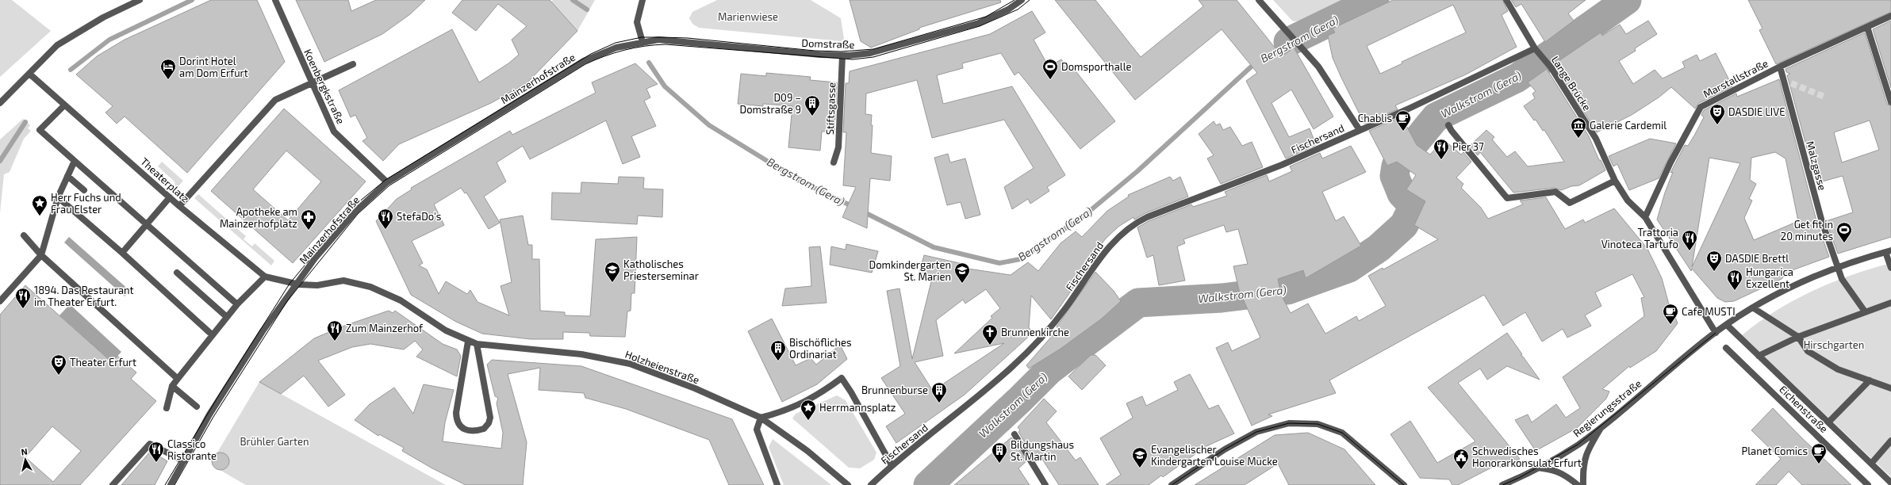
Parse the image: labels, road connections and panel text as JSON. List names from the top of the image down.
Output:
{
  "streets": {
    "street": [
      "Domstraße",
      "Mainzerhofstraße",
      "Marstallstraße",
      "Lange Brücke",
      "Koenbergkstraße",
      "Stiftsgasse",
      "Fischersand",
      "Malzgasse",
      "Theaterplatz",
      "Holzheienstraße",
      "Regierungsstraße",
      "Eichenstraße"
    ]
  },
  "crossings": [
    ["Domstraße", "Mainzerhofstraße"],
    ["Domstraße", "Stiftsgasse"],
    ["Mainzerhofstraße", "Koenbergkstraße"],
    ["Mainzerhofstraße", "Theaterplatz"],
    ["Marstallstraße", "Lange Brücke"],
    ["Marstallstraße", "Malzgasse"],
    ["Lange Brücke", "Fischersand"],
    ["Lange Brücke", "Regierungsstraße"],
    ["Malzgasse", "Regierungsstraße"],
    ["Theaterplatz", "Holzheienstraße"]
  ],
  "water": ["Bergstrom (Gera)", "Walkstrom (Gera)"],
  "parks": ["Marienwiese", "Hirschgarten", "Brühler Garten"],
  "places": {
    "hotel": ["Dorint Hotel am Dom Erfurt"],
    "sports": ["Domsporthalle", "Get fit in 20 minutes"],
    "building": [
      "D09 – Domstraße 9",
      "Bischöfliches Ordinariat",
      "Brunnenburse",
      "Bildungshaus St. Martin"
    ],
    "theatre": ["DASDIE LIVE", "DASDIE Brettl", "Theater Erfurt"],
    "cafe": ["Chablis", "Cafe MUSTI", "Planet Comics"],
    "museum": ["Galerie Cardemil"],
    "restaurant": [
      "Pier 37",
      "StefaDo's",
      "Trattoria Vinoteca Tartufo",
      "Hungarica Exzellent",
      "1894. Das Restaurant im Theater Erfurt.",
      "Zum Mainzerhof",
      "Classico Ristorante"
    ],
    "place": ["Herr Fuchs und Frau Elster", "Herrmannsplatz"],
    "pharmacy": ["Apotheke am Mainzerhofplatz"],
    "school or university": ["Katholisches Priesterseminar", "Domkindergarten St. Marien", "Evangelischer Kindergarten Louise Mücke"],
    "church": ["Brunnenkirche"],
    "public building": ["Schwedisches Honorarkonsulat Erfurt"]
  },
  "north": "top"
}
